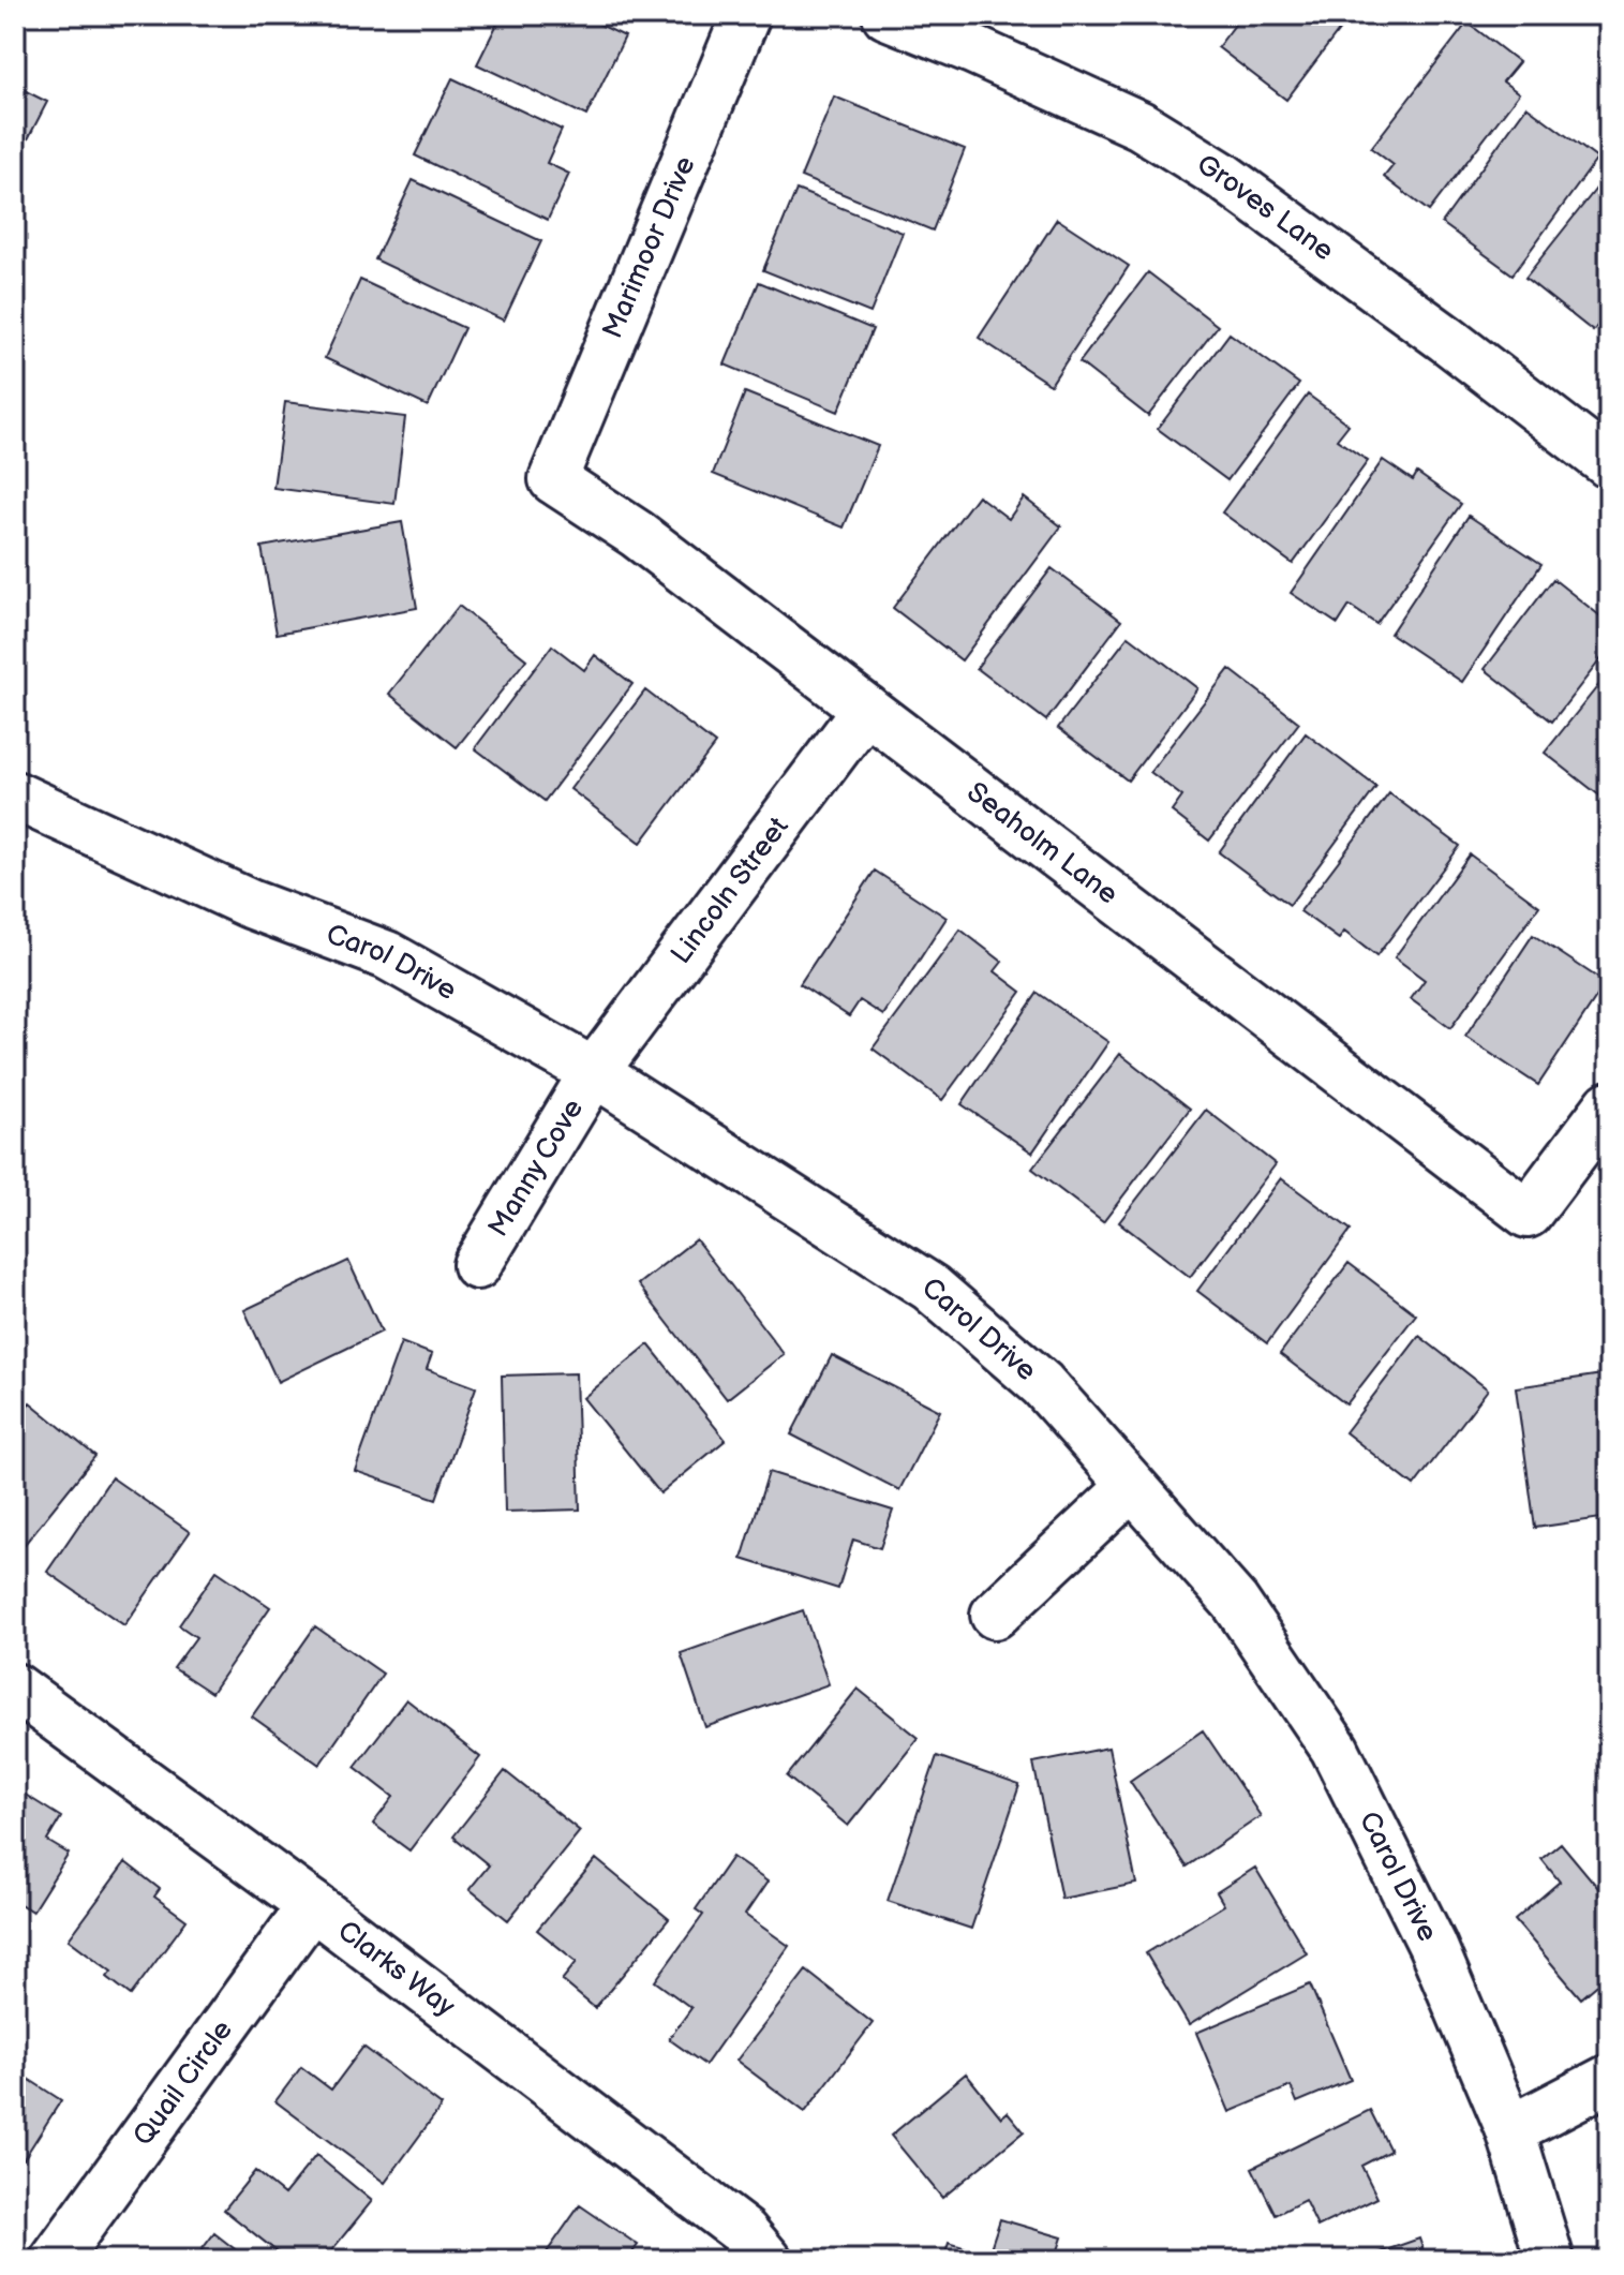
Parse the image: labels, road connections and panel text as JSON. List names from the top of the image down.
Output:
{
  "streets": {
    "street": [
      "Groves Lane",
      "Marimoor Drive",
      "Seaholm Lane",
      "Lincoln Street",
      "Carol Drive",
      "Manny Cove",
      "Clarks Way",
      "Quail Circle"
    ]
  },
  "crossings": [
    ["Marimoor Drive", "Seaholm Lane"],
    ["Seaholm Lane", "Lincoln Street"],
    ["Lincoln Street", "Carol Drive"],
    ["Lincoln Street", "Manny Cove"],
    ["Carol Drive", "Manny Cove"],
    ["Clarks Way", "Quail Circle"]
  ]
}
